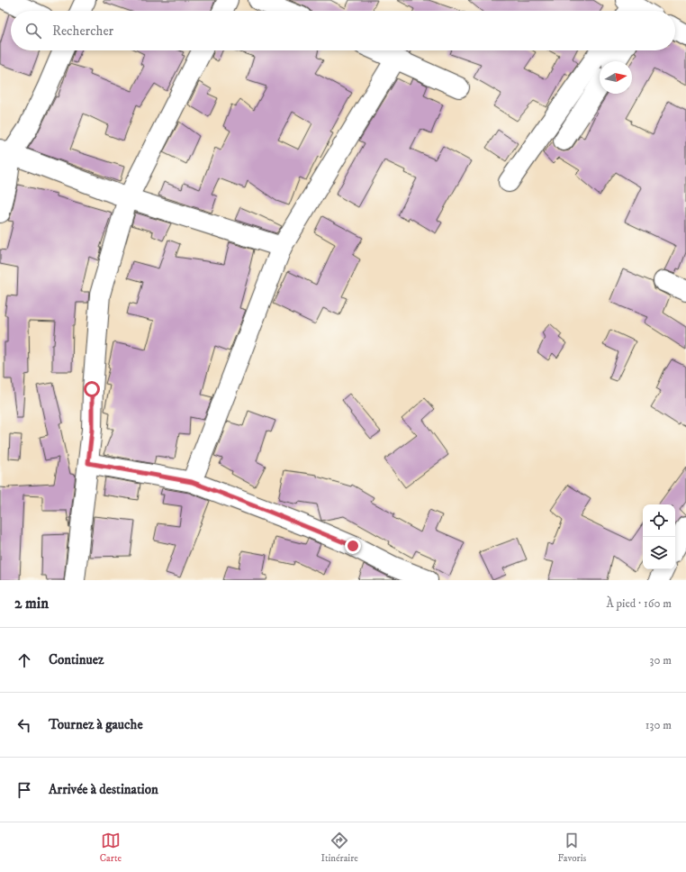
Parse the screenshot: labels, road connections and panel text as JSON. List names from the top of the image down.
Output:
{
  "north": "right",
  "page": {
    "search": "Rechercher",
    "heading": ["2 min", "À pied · 160 m"],
    "list": [
      ["Continuez", "30 m"],
      ["Tournez à gauche", "130 m"],
      "Arrivée à destination"
    ],
    "nav": ["Carte", "Itinéraire", "Favoris"]
  }
}
